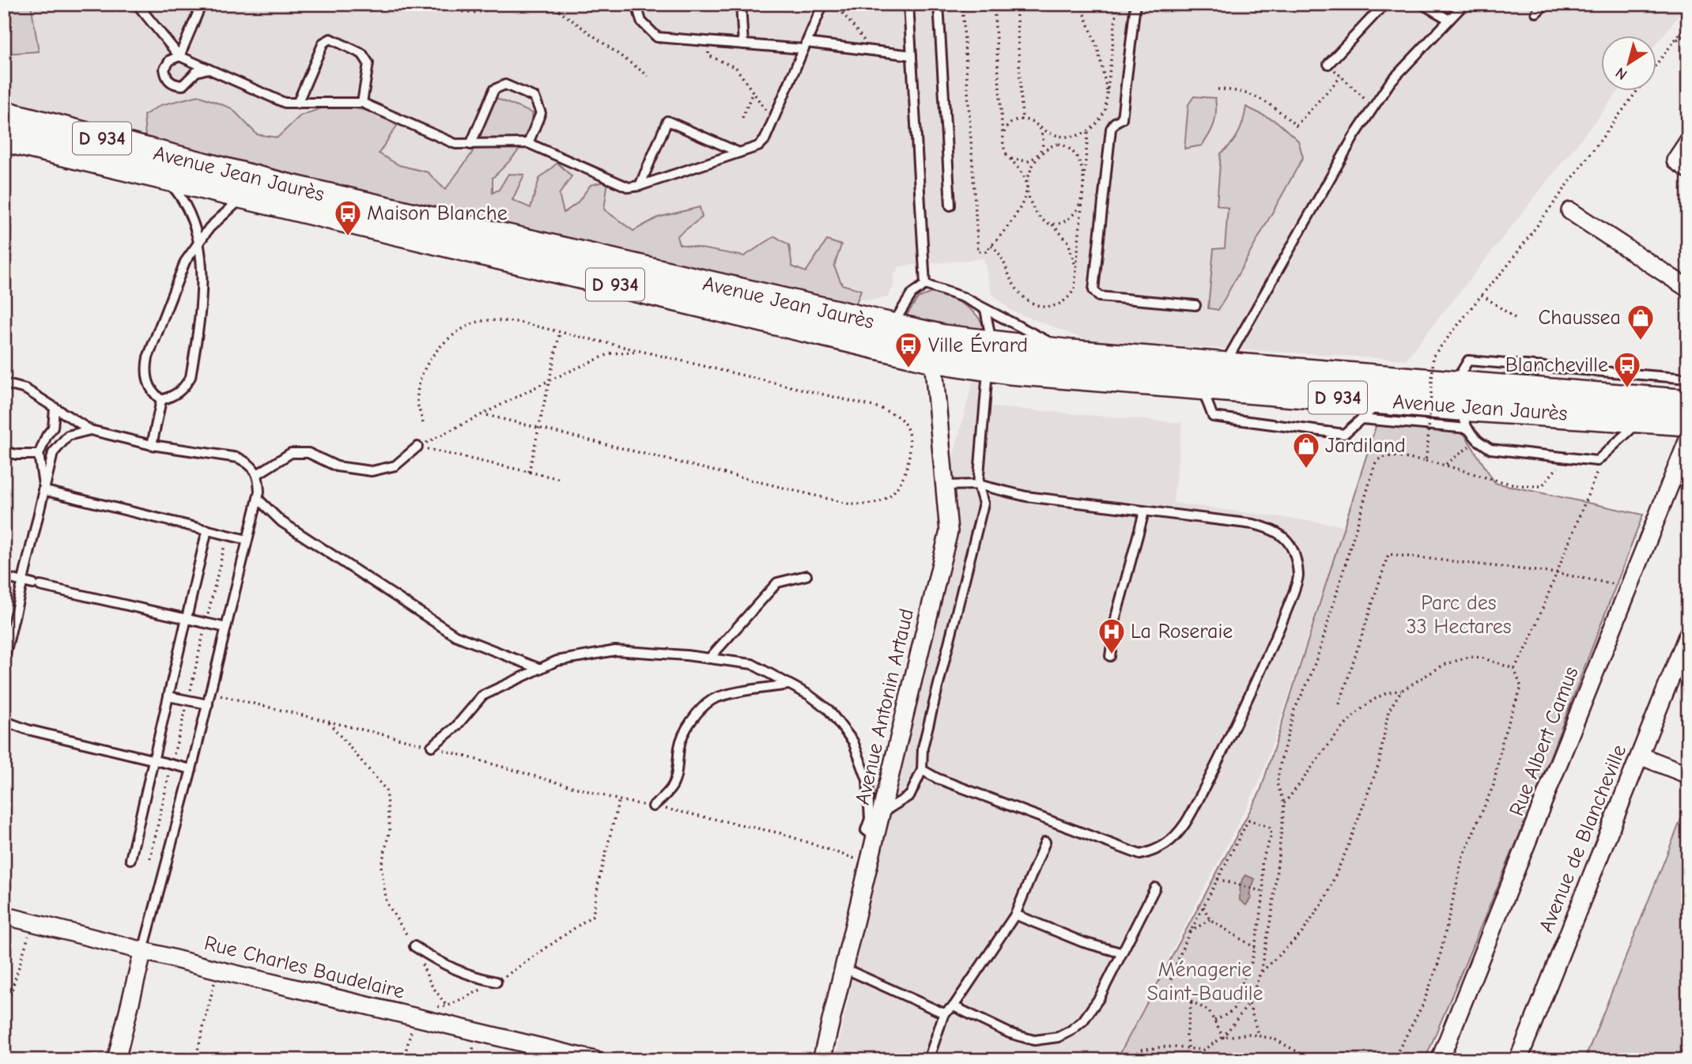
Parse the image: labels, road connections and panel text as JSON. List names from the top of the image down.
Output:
{
  "streets": {
    "main road": ["D 934", "Avenue Jean Jaurès"],
    "street": [
      "Avenue Antonin Artaud",
      "Rue Albert Camus",
      "Avenue de Blancheville",
      "Rue Charles Baudelaire"
    ]
  },
  "crossings": [
    ["Avenue Jean Jaurès", "Avenue Antonin Artaud"]
  ],
  "parks": ["Parc des 33 Hectares", "Ménagerie Saint-Baudile"],
  "places": {
    "bus stop": ["Maison Blanche", "Ville Évrard", "Blancheville"],
    "shop": ["Chaussea", "Jardiland"],
    "hospital": ["La Roseraie"]
  },
  "north": "bottom left"
}
